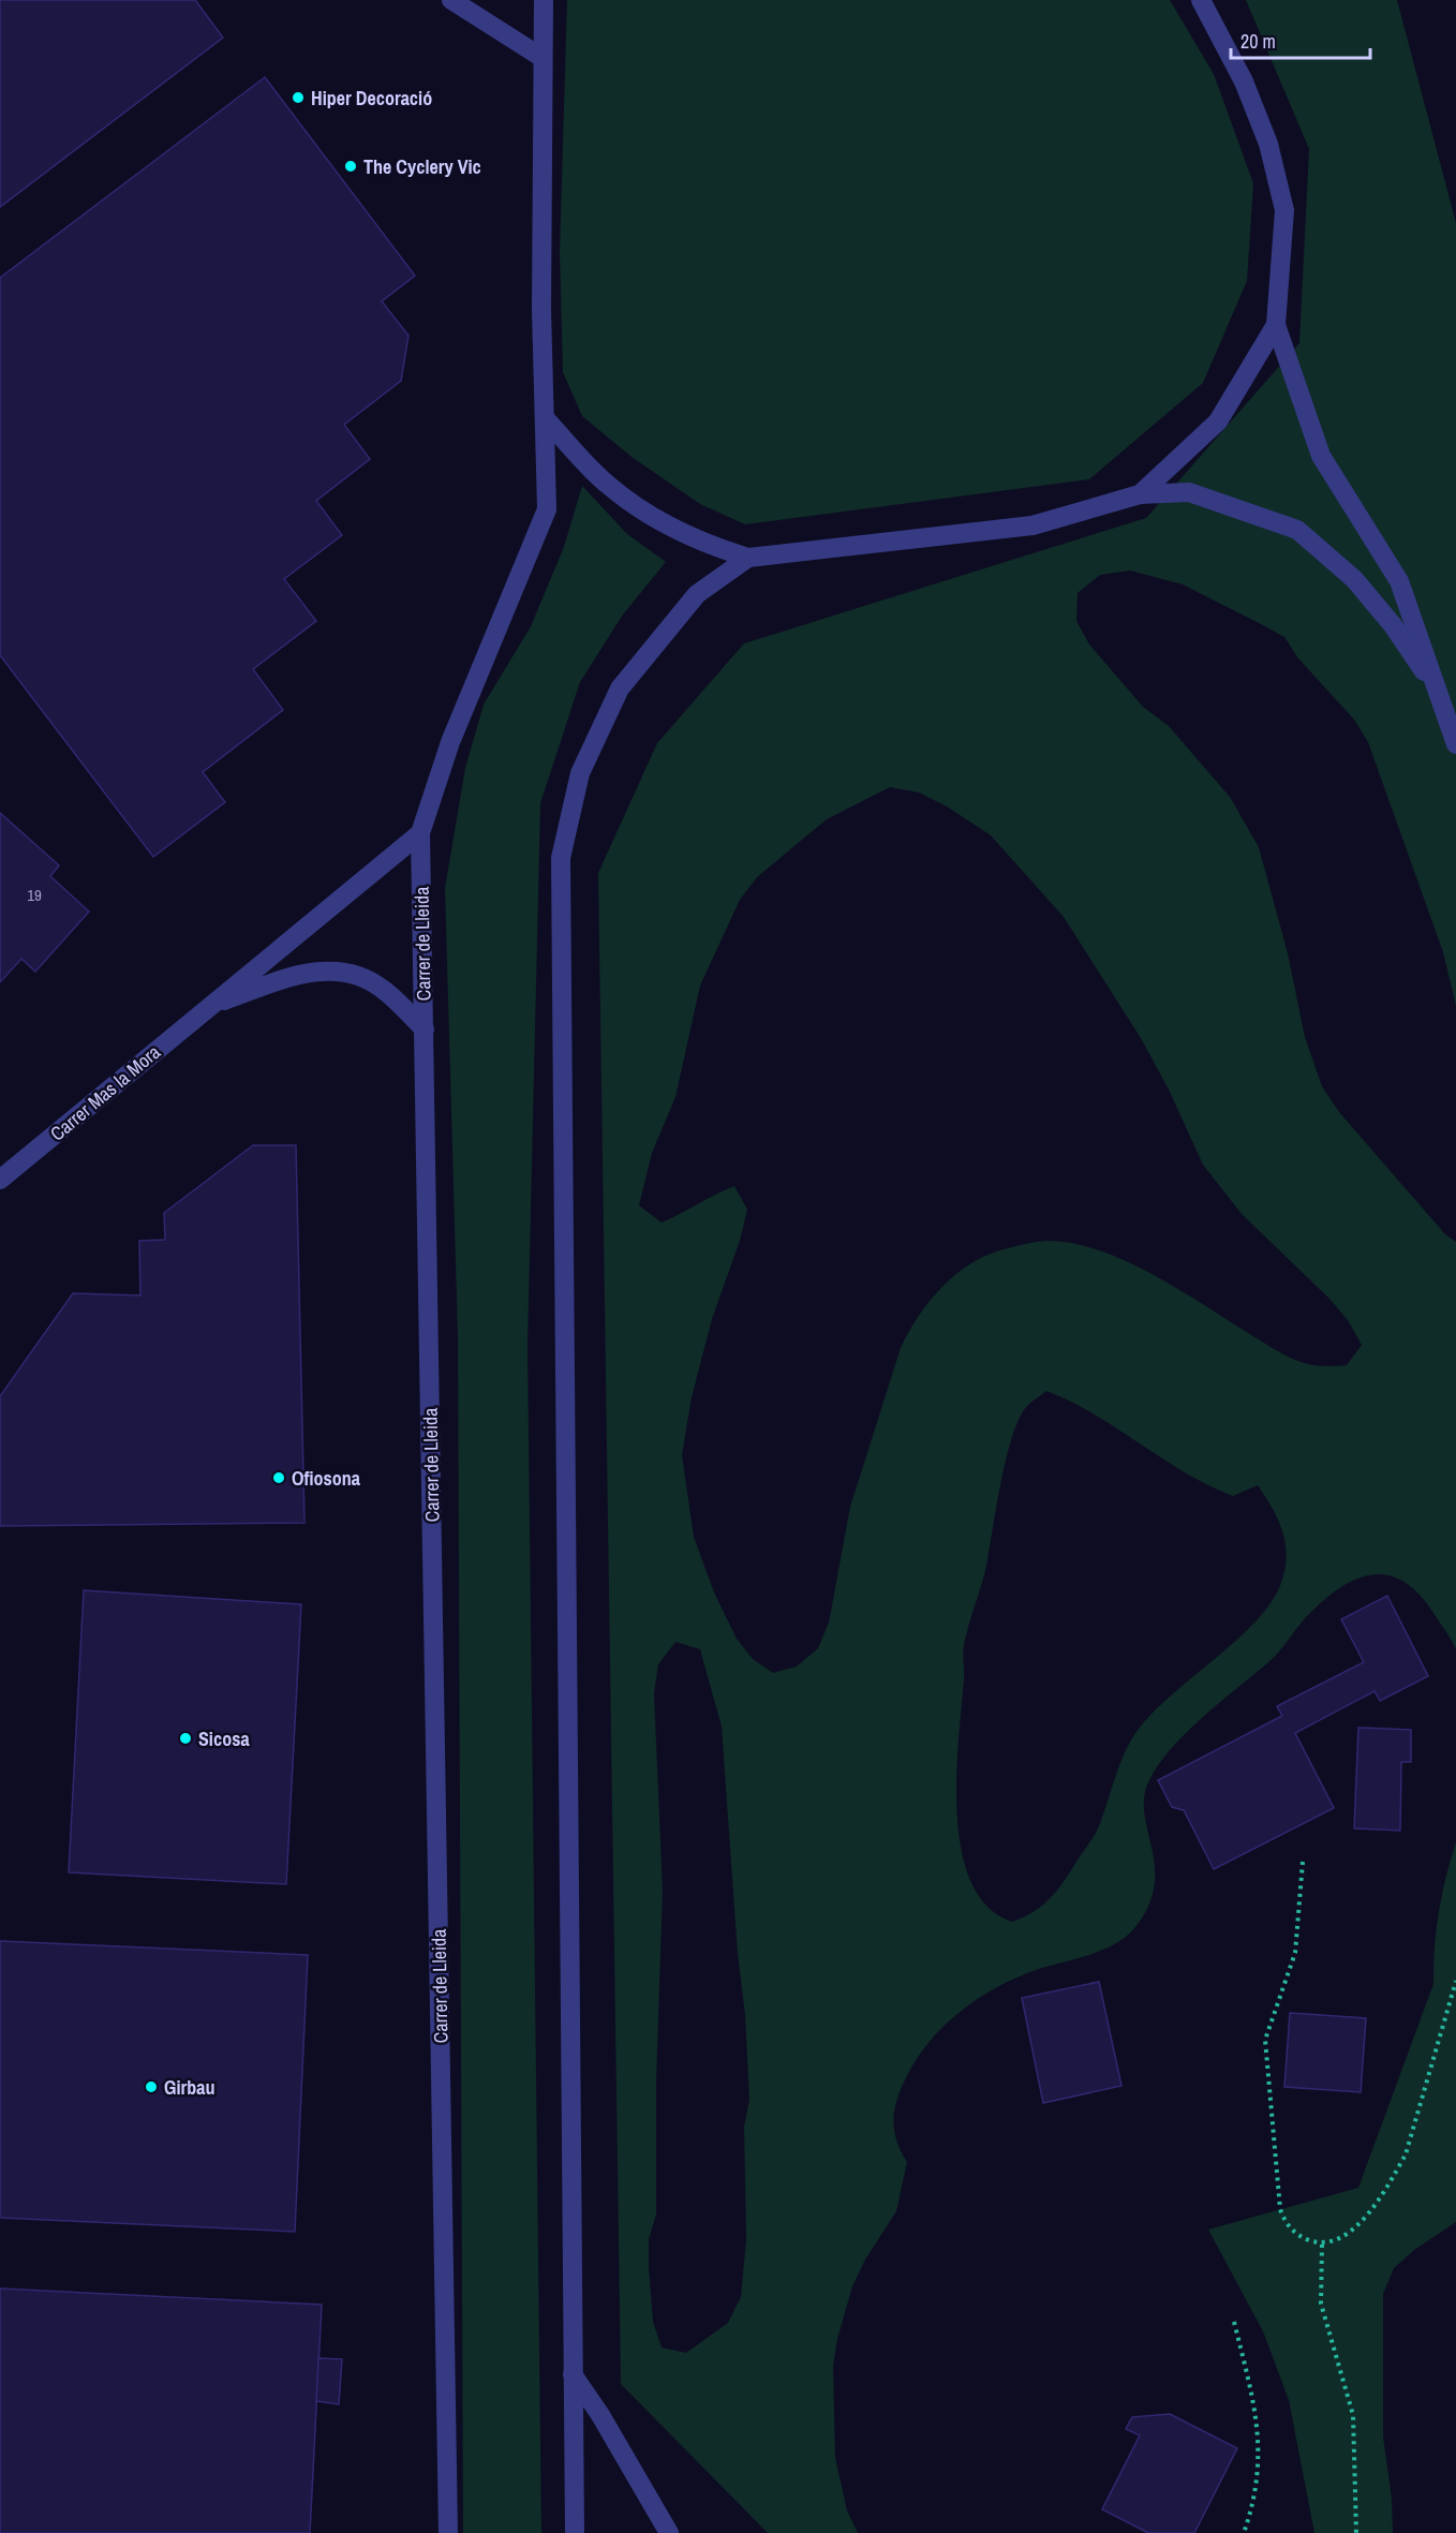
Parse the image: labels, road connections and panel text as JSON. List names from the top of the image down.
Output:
{
  "streets": {
    "street": ["Carrer de Lleida", "Carrer Mas la Mora"]
  },
  "crossings": [
    ["Carrer de Lleida", "Carrer Mas la Mora"]
  ],
  "places": [
    "Hiper Decoració",
    "The Cyclery Vic",
    "Ofiosona",
    "Sicosa",
    "Girbau"
  ],
  "house_numbers": ["19"],
  "scale_bar": "20 m"
}
